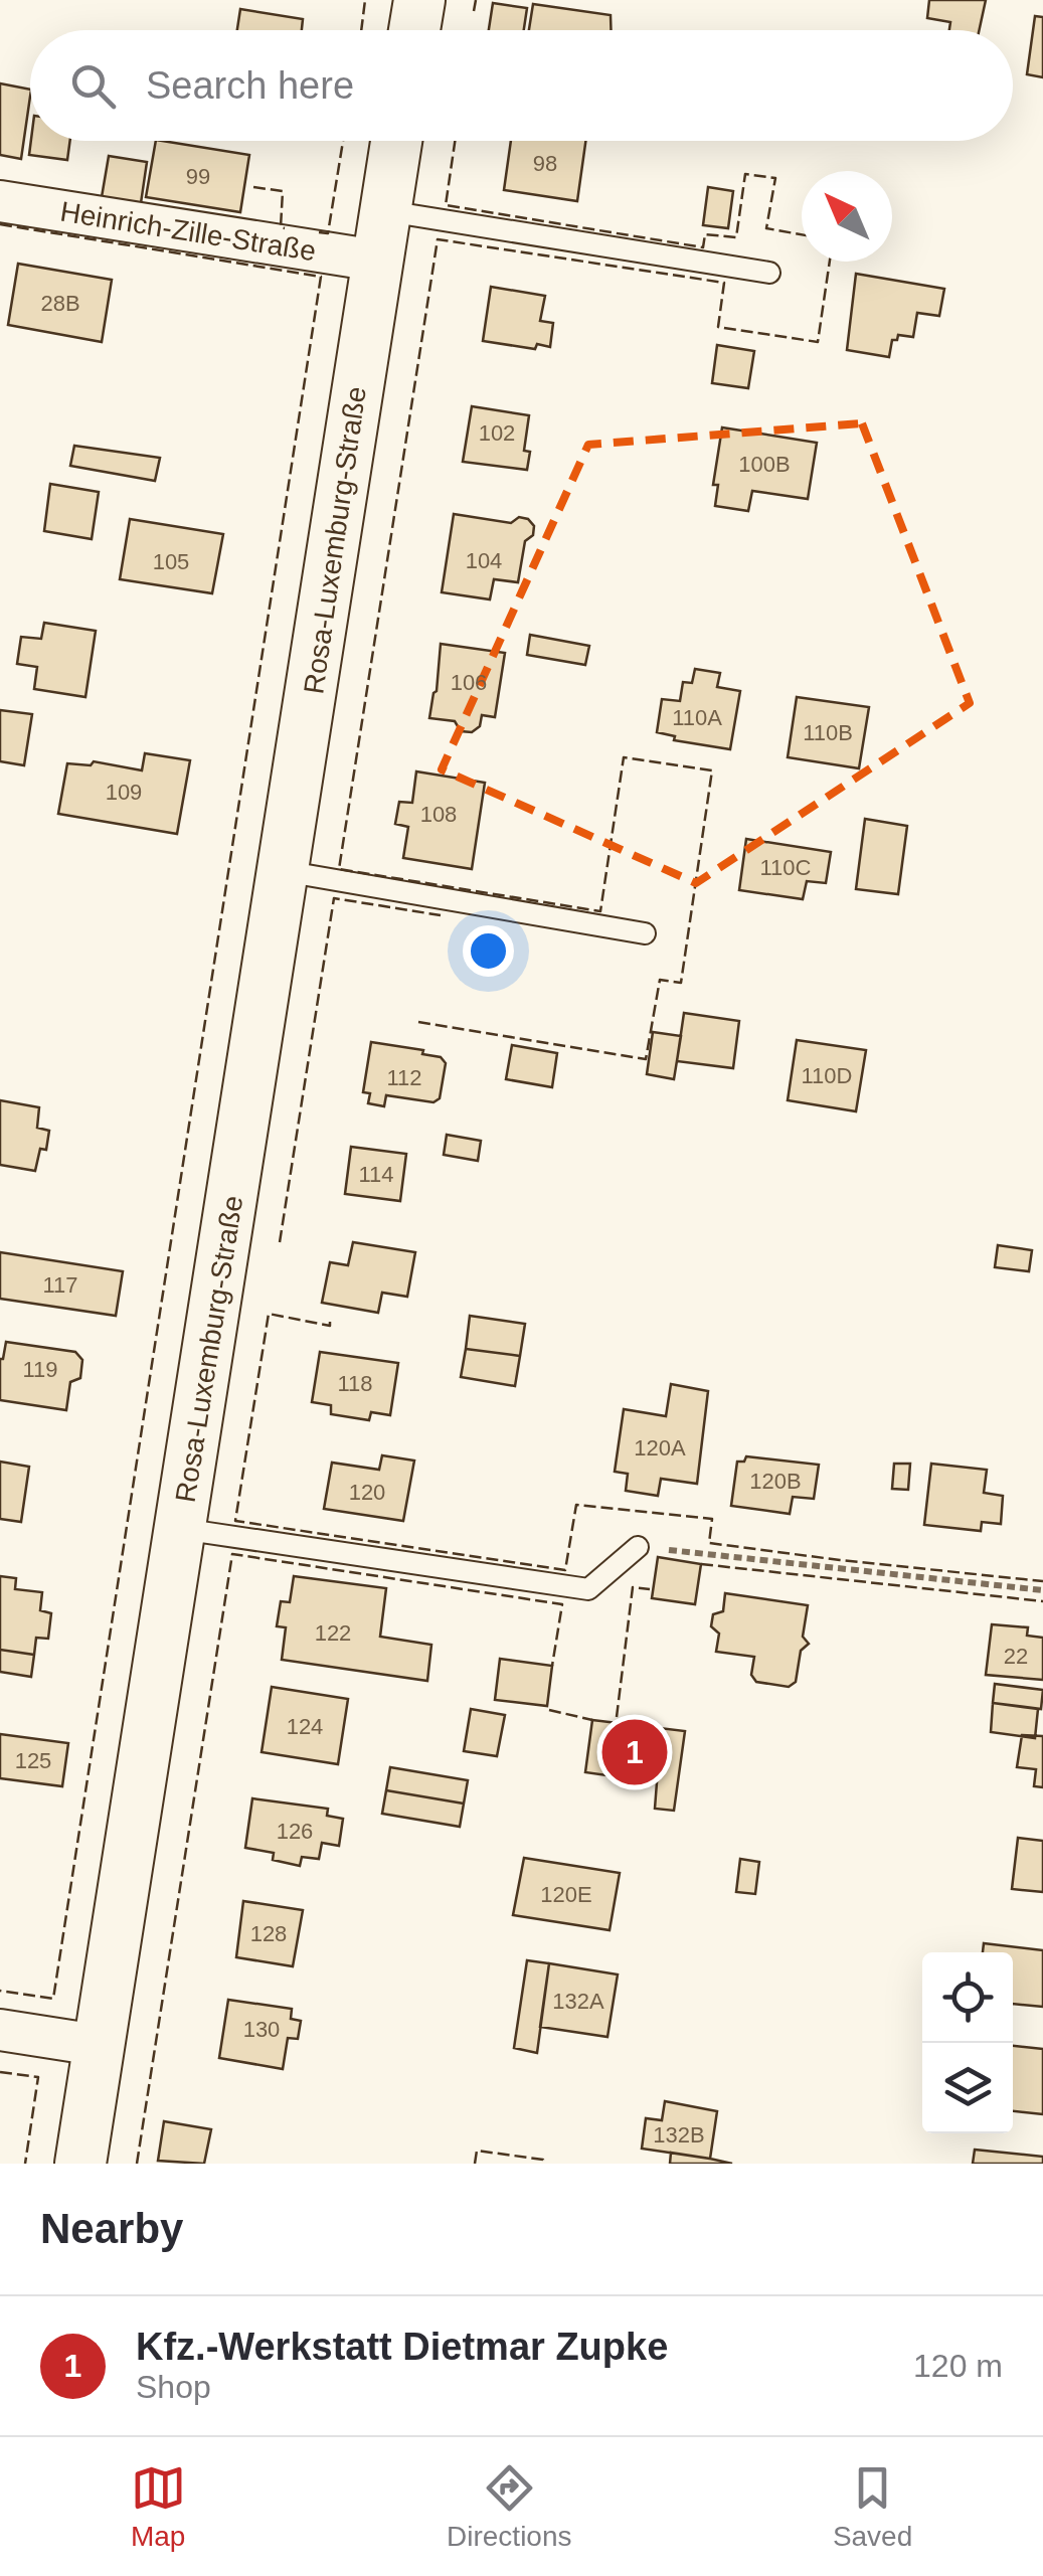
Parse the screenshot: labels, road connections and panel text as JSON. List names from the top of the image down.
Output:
{
  "streets": {
    "street": ["Heinrich-Zille-Straße", "Rosa-Luxemburg-Straße"]
  },
  "crossings": [
    ["Heinrich-Zille-Straße", "Rosa-Luxemburg-Straße"]
  ],
  "house_numbers": [
    "98",
    "99",
    "28B",
    "102",
    "100B",
    "104",
    "105",
    "106",
    "110A",
    "110B",
    "109",
    "108",
    "110C",
    "110D",
    "112",
    "114",
    "117",
    "119",
    "118",
    "120A",
    "120B",
    "120",
    "122",
    "22",
    "124",
    "125",
    "126",
    "120E",
    "128",
    "132A",
    "130",
    "132B"
  ],
  "north": "top left",
  "page": {
    "search": "Search here",
    "pins": "1",
    "heading": "Nearby",
    "list": [
      {
        "mark": "1",
        "name": "Kfz.-Werkstatt Dietmar Zupke",
        "note": "Shop",
        "value": "120 m"
      }
    ],
    "nav": ["Map", "Directions", "Saved"]
  }
}
